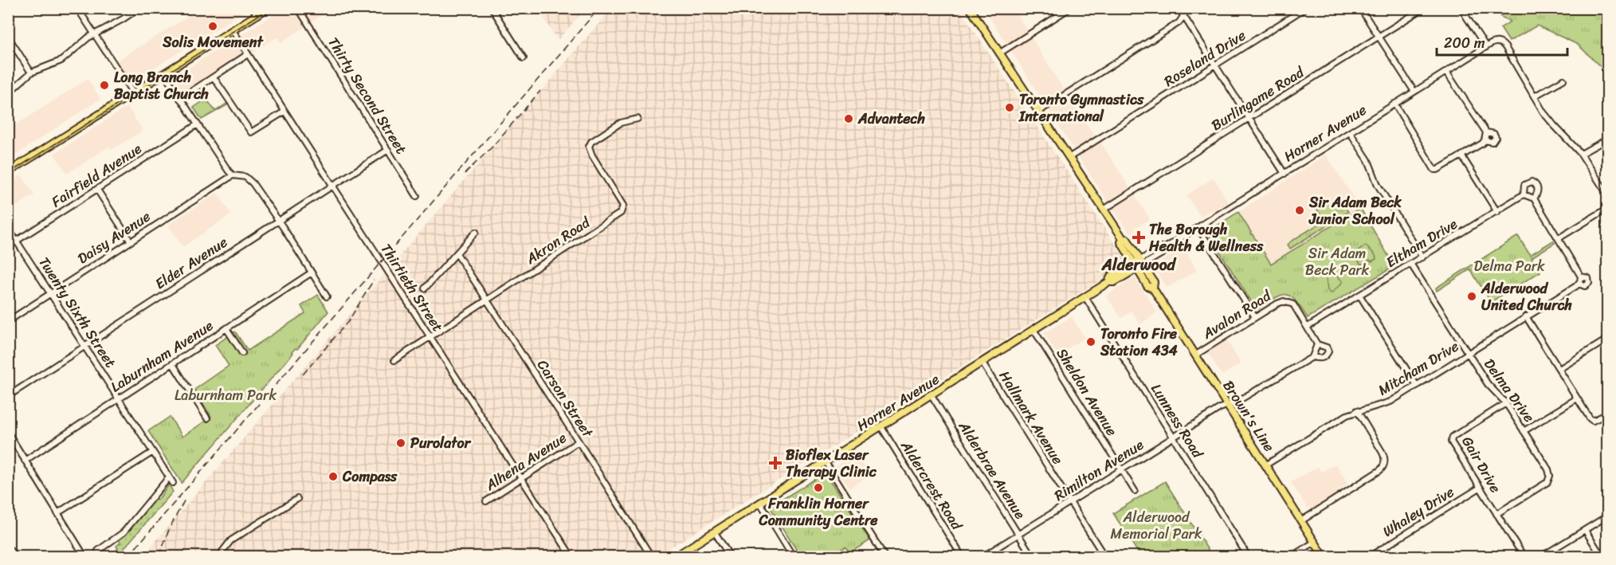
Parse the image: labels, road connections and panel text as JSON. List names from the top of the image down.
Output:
{
  "streets": {
    "main road": ["Horner Avenue", "Brown's Line"],
    "street": [
      "Roseland Drive",
      "Thirty Second Street",
      "Burlingame Road",
      "Fairfield Avenue",
      "Daisy Avenue",
      "Akron Road",
      "Eltham Drive",
      "Elder Avenue",
      "Thirtieth Street",
      "Twenty Sixth Street",
      "Avalon Road",
      "Laburnham Avenue",
      "Mitcham Drive",
      "Delma Drive",
      "Sheldon Avenue",
      "Carson Street",
      "Hallmark Avenue",
      "Lunness Road",
      "Alhena Avenue",
      "Gair Drive",
      "Alderbrae Avenue",
      "Rimilton Avenue",
      "Aldercrest Road",
      "Whaley Drive"
    ]
  },
  "crossings": [
    ["Roseland Drive", "Brown's Line"],
    ["Thirty Second Street", "Elder Avenue"],
    ["Burlingame Road", "Brown's Line"],
    ["Horner Avenue", "Sheldon Avenue"],
    ["Horner Avenue", "Brown's Line"],
    ["Horner Avenue", "Hallmark Avenue"],
    ["Horner Avenue", "Lunness Road"],
    ["Horner Avenue", "Alderbrae Avenue"],
    ["Horner Avenue", "Aldercrest Road"],
    ["Fairfield Avenue", "Twenty Sixth Street"],
    ["Daisy Avenue", "Twenty Sixth Street"],
    ["Akron Road", "Thirtieth Street"],
    ["Akron Road", "Carson Street"],
    ["Eltham Drive", "Avalon Road"],
    ["Eltham Drive", "Delma Drive"],
    ["Elder Avenue", "Thirtieth Street"],
    ["Elder Avenue", "Twenty Sixth Street"],
    ["Thirtieth Street", "Alhena Avenue"],
    ["Twenty Sixth Street", "Laburnham Avenue"],
    ["Avalon Road", "Brown's Line"],
    ["Mitcham Drive", "Delma Drive"],
    ["Mitcham Drive", "Brown's Line"],
    ["Delma Drive", "Gair Drive"],
    ["Sheldon Avenue", "Rimilton Avenue"],
    ["Carson Street", "Alhena Avenue"],
    ["Brown's Line", "Rimilton Avenue"],
    ["Hallmark Avenue", "Rimilton Avenue"],
    ["Lunness Road", "Rimilton Avenue"],
    ["Gair Drive", "Whaley Drive"],
    ["Alderbrae Avenue", "Rimilton Avenue"]
  ],
  "districts": ["Alderwood"],
  "parks": [
    "Sir Adam Beck Park",
    "Delma Park",
    "Laburnham Park",
    "Alderwood Memorial Park"
  ],
  "places": {
    "other": [
      "Solis Movement",
      "Long Branch Baptist Church",
      "Toronto Gymnastics International",
      "Advantech",
      "Sir Adam Beck Junior School",
      "Alderwood United Church",
      "Toronto Fire Station 434",
      "Purolator",
      "Compass",
      "Franklin Horner Community Centre"
    ],
    "health": ["The Borough Health & Wellness", "Bioflex Laser Therapy Clinic"]
  },
  "scale_bar": "200 m"
}
